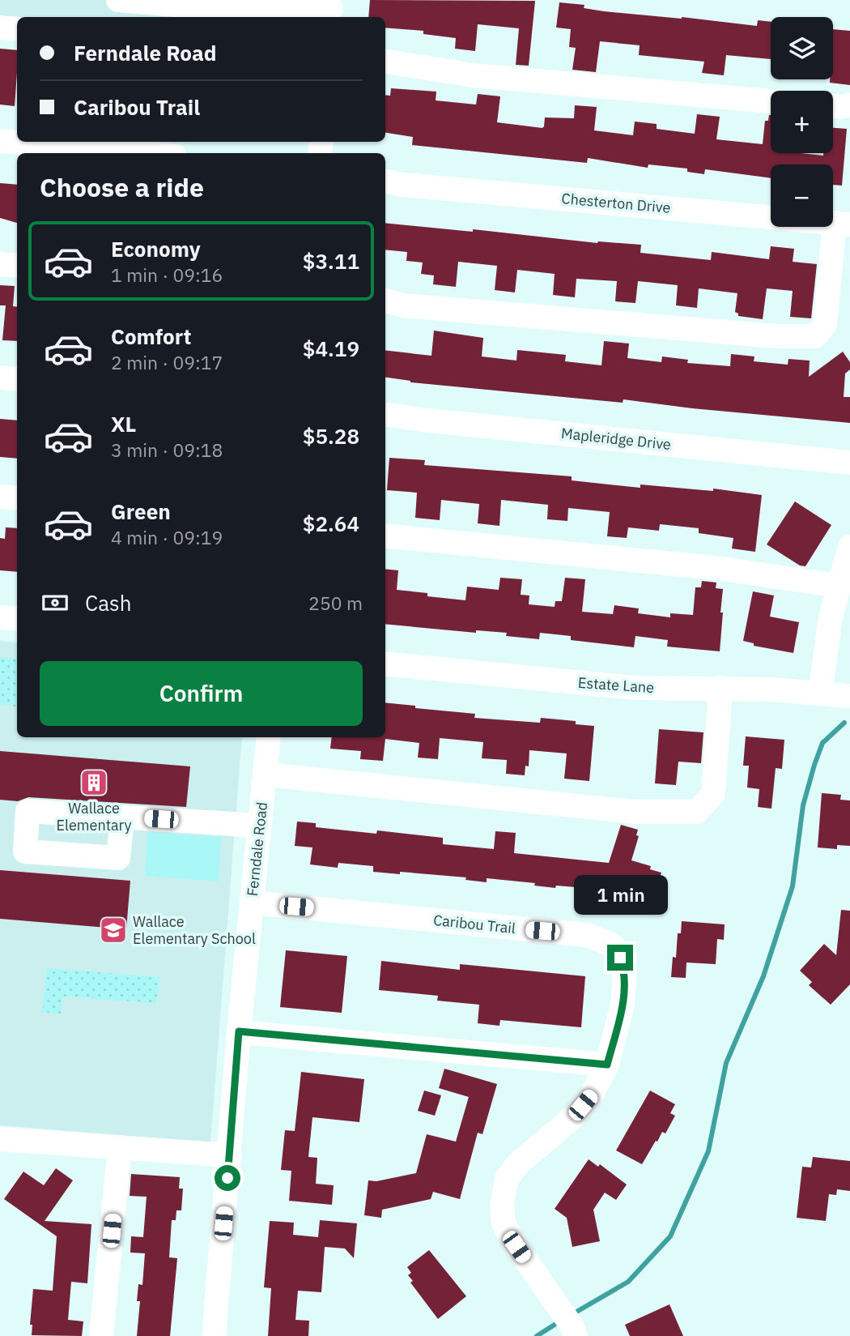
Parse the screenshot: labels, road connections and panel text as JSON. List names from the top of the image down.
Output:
{
  "streets": {
    "street": [
      "Chesterton Drive",
      "Mapleridge Drive",
      "Estate Lane",
      "Ferndale Road",
      "Caribou Trail"
    ]
  },
  "crossings": [
    ["Ferndale Road", "Caribou Trail"]
  ],
  "places": {
    "building": ["Wallace Elementary"],
    "school or university": ["Wallace Elementary School"]
  },
  "page": {
    "map_buttons": ["+", "−"],
    "banner": ["Ferndale Road", "Caribou Trail"],
    "heading": "Choose a ride",
    "list": [
      {
        "name": "Economy",
        "note": "1 min · 09:16",
        "value": "$3.11"
      },
      {
        "name": "Comfort",
        "note": "2 min · 09:17",
        "value": "$4.19"
      },
      {
        "name": "XL",
        "note": "3 min · 09:18",
        "value": "$5.28"
      },
      {
        "name": "Green",
        "note": "4 min · 09:19",
        "value": "$2.64"
      }
    ],
    "pay": ["Cash", "250 m"],
    "buttons": "Confirm",
    "bubble": "1 min"
  }
}
